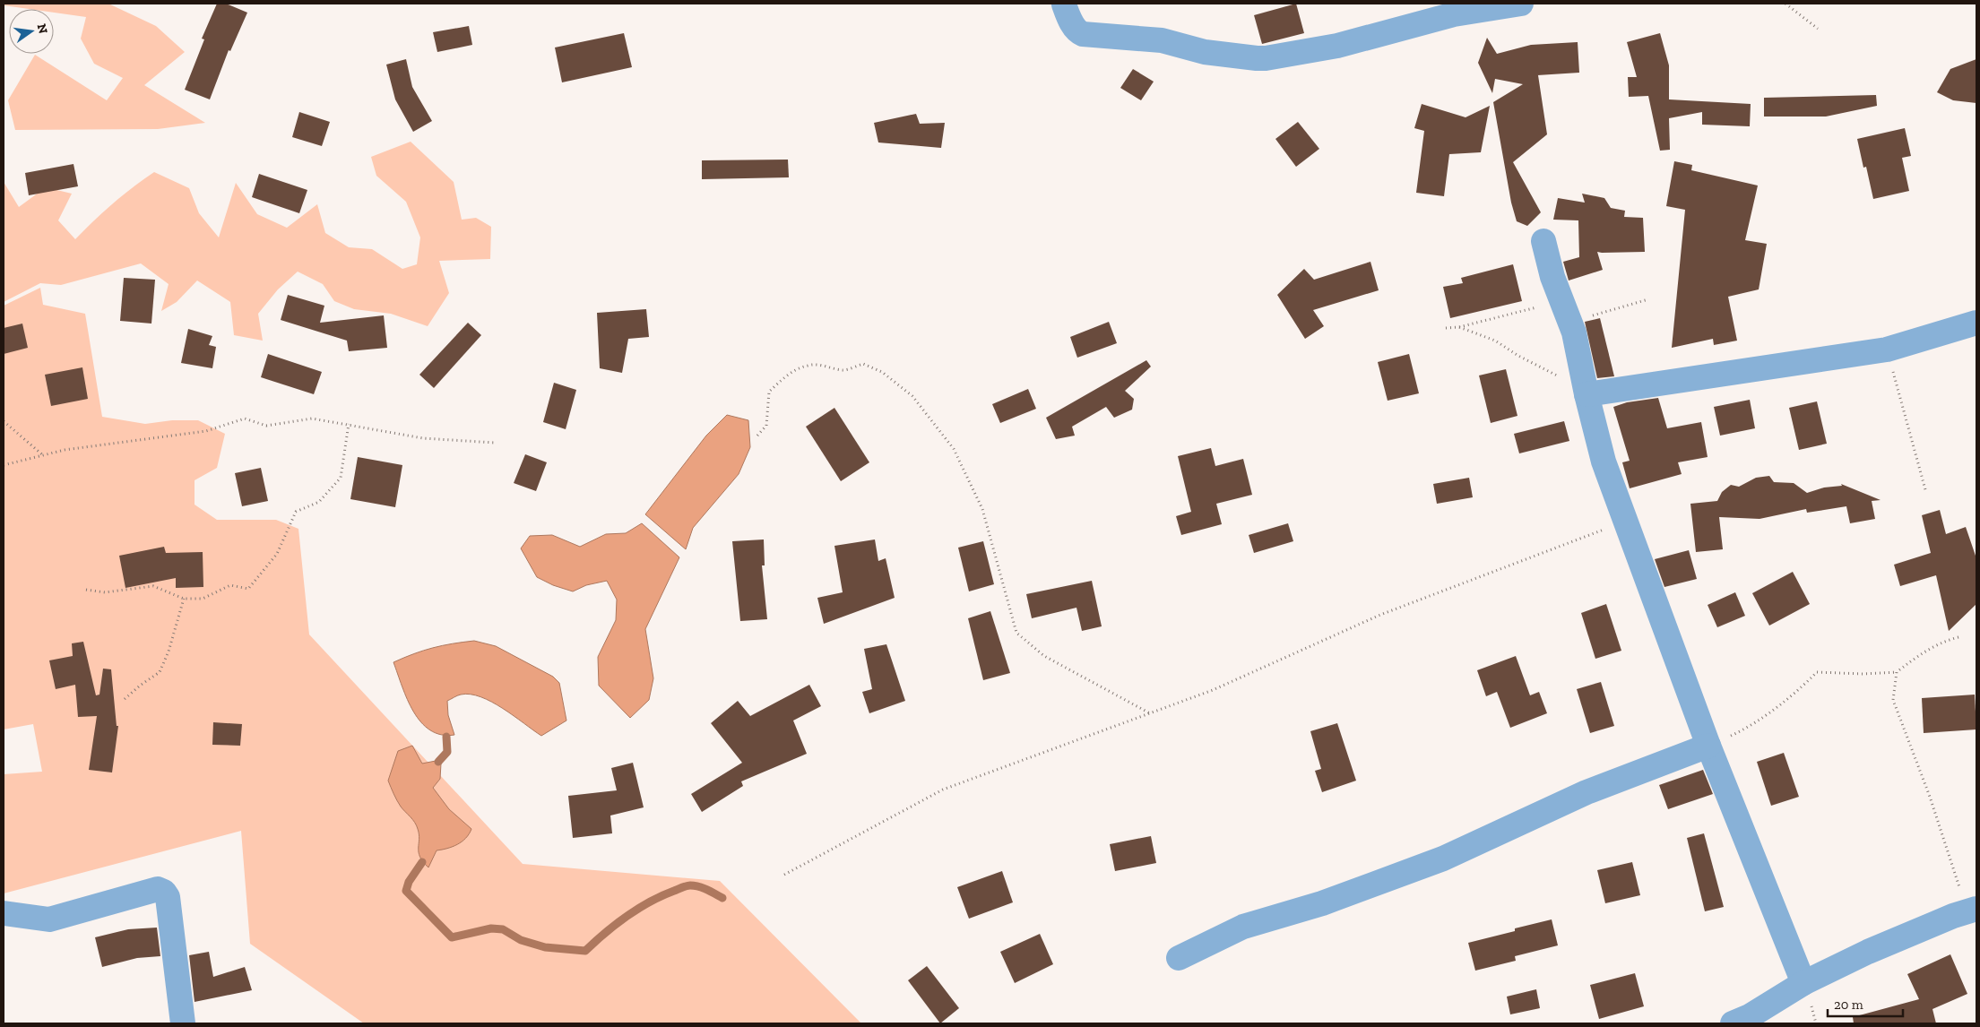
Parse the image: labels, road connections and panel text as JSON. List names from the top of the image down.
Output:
{
  "scale_bar": "20 m",
  "north": "right"
}
